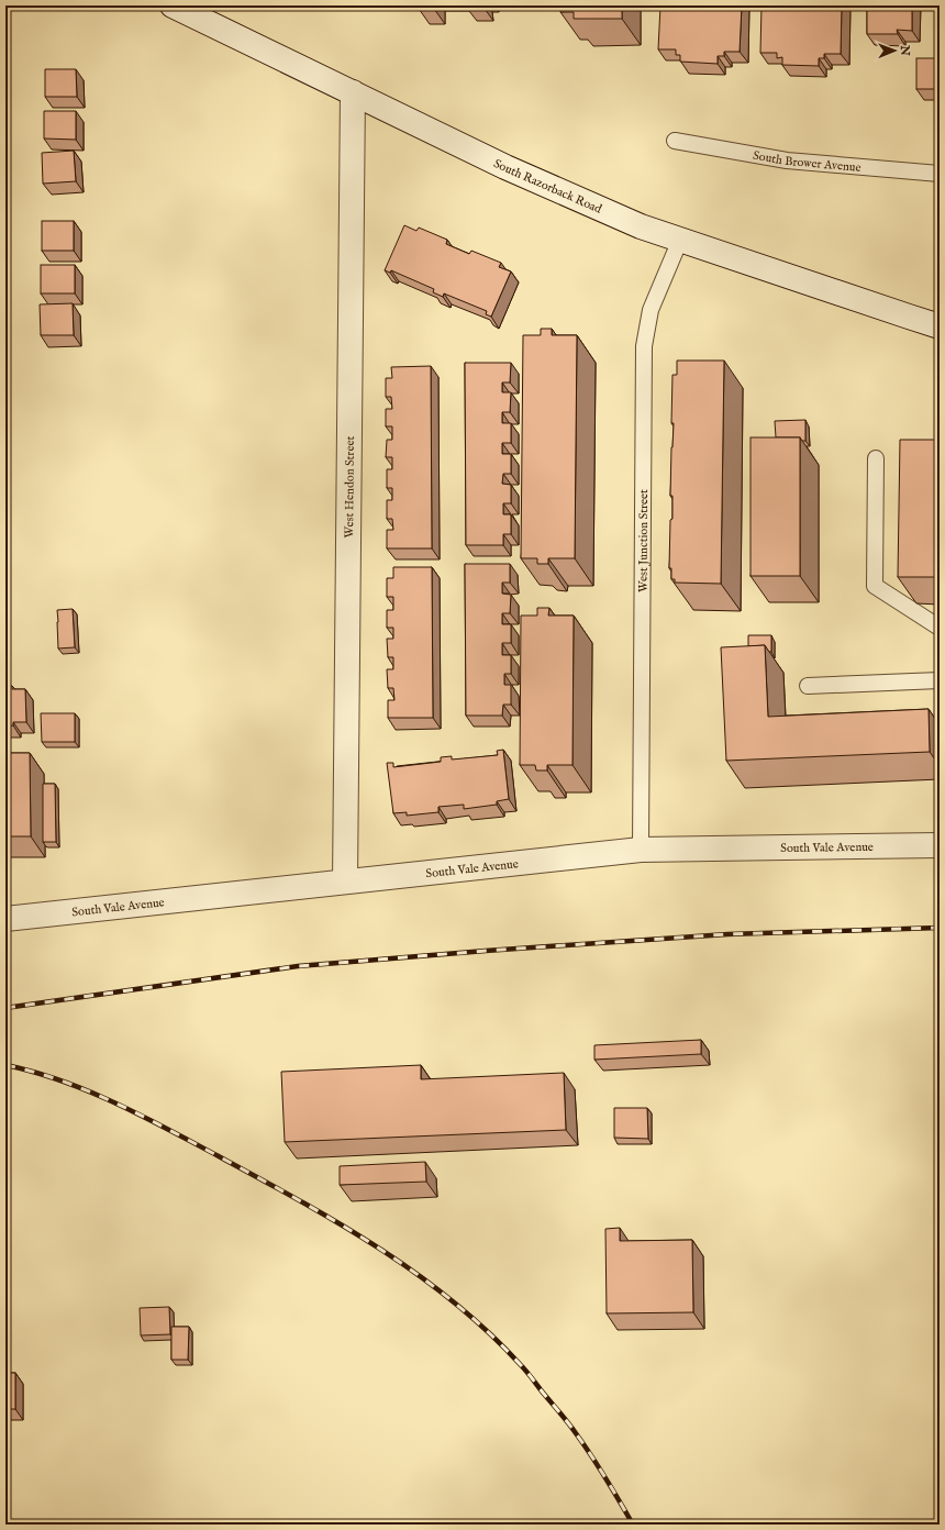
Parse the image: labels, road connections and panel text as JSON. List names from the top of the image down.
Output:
{
  "streets": {
    "street": ["South Razorback Road", "West Hendon Street", "South Vale Avenue"],
    "lane": ["South Brower Avenue", "West Junction Street"]
  },
  "crossings": [
    ["South Razorback Road", "West Hendon Street"],
    ["South Razorback Road", "West Junction Street"],
    ["West Hendon Street", "South Vale Avenue"],
    ["West Junction Street", "South Vale Avenue"]
  ],
  "north": "right"
}
